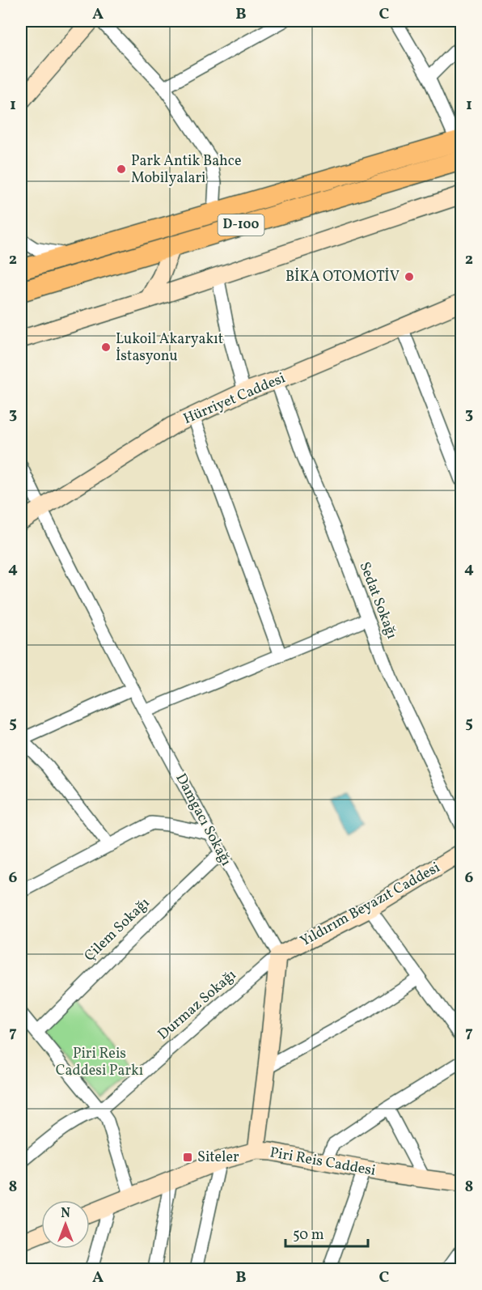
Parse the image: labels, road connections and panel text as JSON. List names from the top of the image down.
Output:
{
  "streets": {
    "highway": ["D-100"],
    "main road": ["Hürriyet Caddesi", "Yıldırım Beyazıt Caddesi", "Piri Reis Caddesi"],
    "street": [
      "Sedat Sokağı",
      "Damgacı Sokağı",
      "Çilem Sokağı",
      "Durmaz Sokağı"
    ]
  },
  "crossings": [
    ["Hürriyet Caddesi", "Sedat Sokağı"],
    ["Hürriyet Caddesi", "Damgacı Sokağı"],
    ["Damgacı Sokağı", "Yıldırım Beyazıt Caddesi"],
    ["Damgacı Sokağı", "Çilem Sokağı"],
    ["Damgacı Sokağı", "Durmaz Sokağı"],
    ["Yıldırım Beyazıt Caddesi", "Durmaz Sokağı"]
  ],
  "parks": ["Piri Reis Caddesi Parkı"],
  "places": {
    "other": ["Park Antik Bahce Mobilyalari", "BİKA OTOMOTİV", "Lukoil Akaryakıt İstasyonu"],
    "transit": ["Siteler"]
  },
  "scale_bar": "50 m",
  "north": "top",
  "grid": {
    "columns": ["A", "B", "C"],
    "rows": [
      "1",
      "2",
      "3",
      "4",
      "5",
      "6",
      "7",
      "8"
    ]
  }
}
